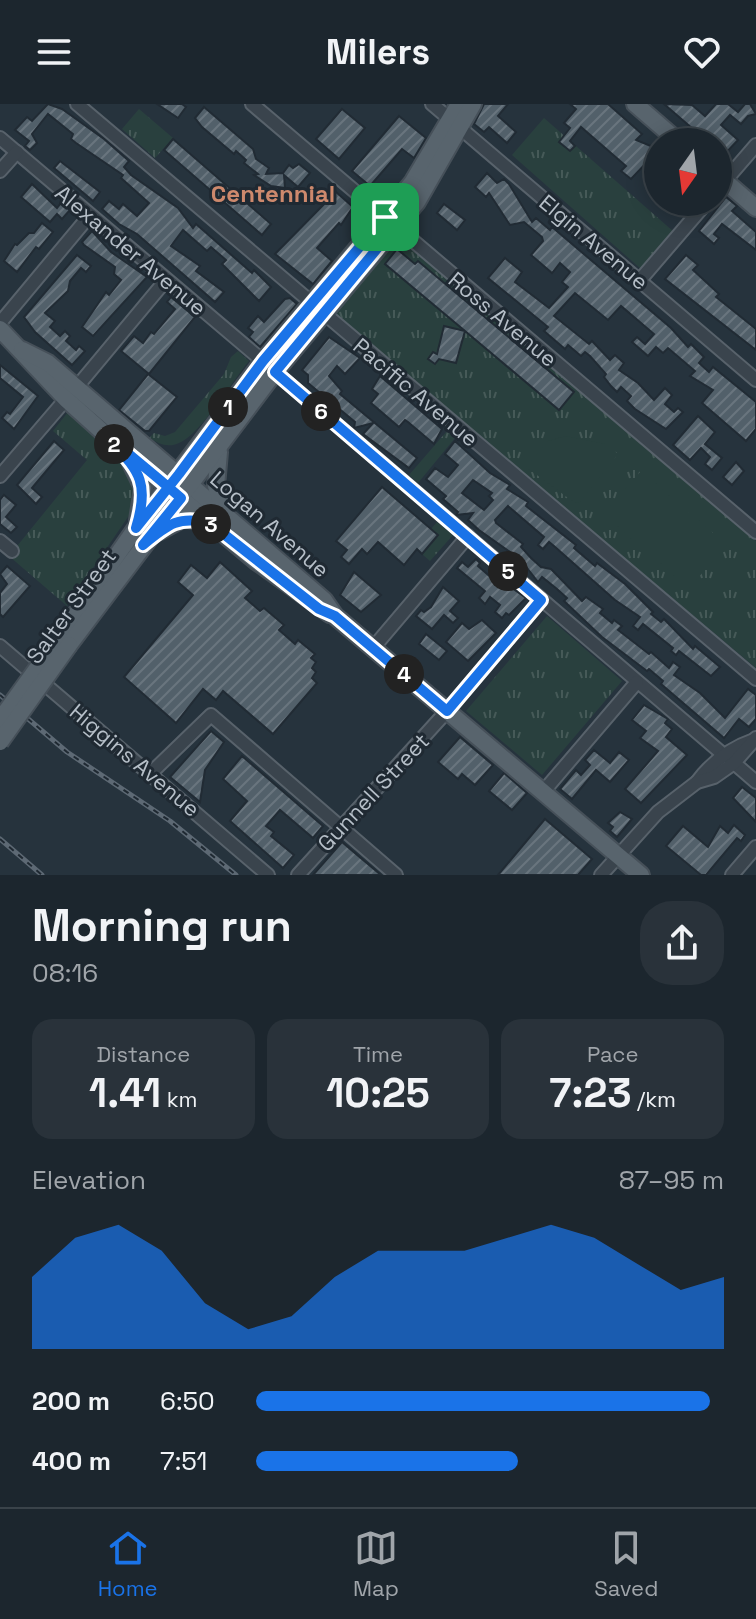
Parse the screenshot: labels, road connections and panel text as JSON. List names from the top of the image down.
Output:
{
  "streets": {
    "main road": ["Logan Avenue", "Salter Street"],
    "street": [
      "Elgin Avenue",
      "Alexander Avenue",
      "Ross Avenue",
      "Pacific Avenue",
      "Higgins Avenue",
      "Gunnell Street"
    ]
  },
  "crossings": [
    ["Alexander Avenue", "Gunnell Street"],
    ["Logan Avenue", "Salter Street"],
    ["Logan Avenue", "Gunnell Street"]
  ],
  "districts": ["Centennial"],
  "north": "bottom",
  "page": {
    "header": "Milers",
    "pins": [
      "1",
      "6",
      "2",
      "3",
      "5",
      "4"
    ],
    "heading": ["Morning run", "08:16"],
    "stats": [
      ["Distance", "1.41 km"],
      ["Time", "10:25"],
      ["Pace", "7:23 /km"]
    ],
    "chart": ["Elevation", "87–95 m"],
    "list": [
      {
        "name": "200 m",
        "note": "6:50"
      },
      {
        "name": "400 m",
        "note": "7:51"
      }
    ],
    "tabs": ["Home", "Map", "Saved"]
  }
}
